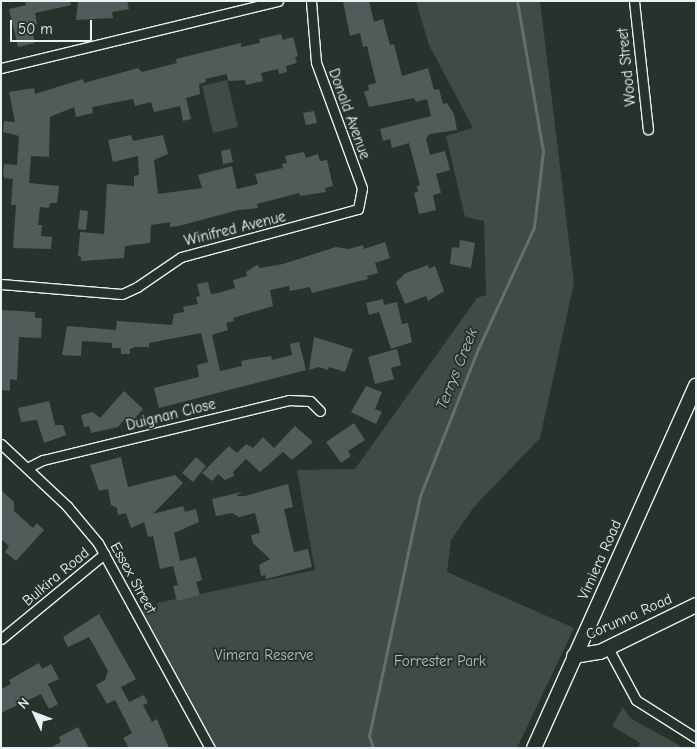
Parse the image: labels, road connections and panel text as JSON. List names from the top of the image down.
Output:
{
  "streets": {
    "street": [
      "Wood Street",
      "Donald Avenue",
      "Winifred Avenue",
      "Duignan Close",
      "Vimiera Road",
      "Bulkira Road",
      "Essex Street",
      "Corunna Road"
    ]
  },
  "crossings": [
    ["Donald Avenue", "Winifred Avenue"],
    ["Duignan Close", "Essex Street"],
    ["Vimiera Road", "Corunna Road"],
    ["Bulkira Road", "Essex Street"]
  ],
  "water": ["Terrys Creek"],
  "parks": ["Vimera Reserve", "Forrester Park"],
  "scale_bar": "50 m",
  "north": "top left"
}
